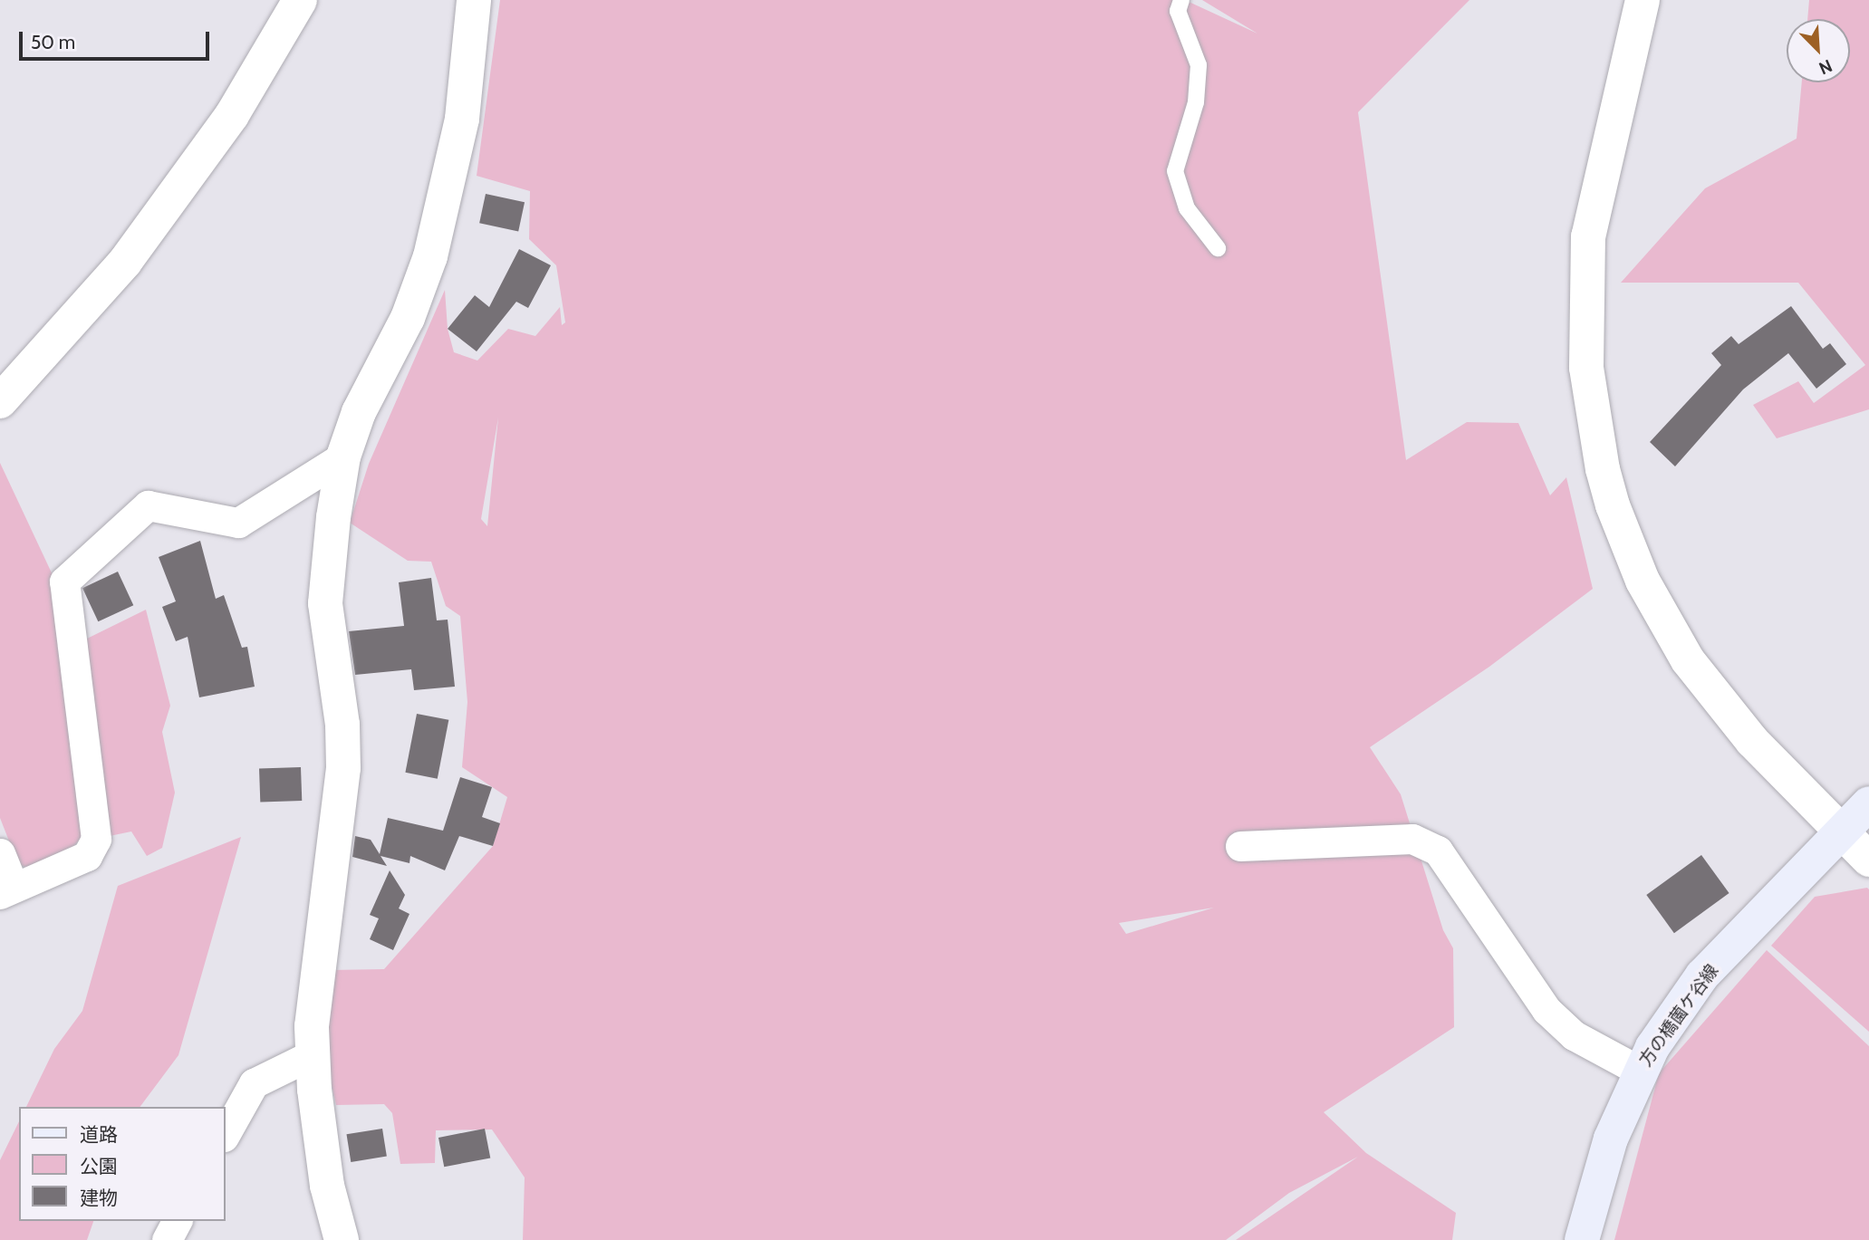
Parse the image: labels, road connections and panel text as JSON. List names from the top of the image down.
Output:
{
  "streets": {
    "main road": ["方の橋薗ケ谷線"]
  },
  "legend": ["道路", "公園", "建物"],
  "scale_bar": "50 m",
  "north": "bottom right"
}
